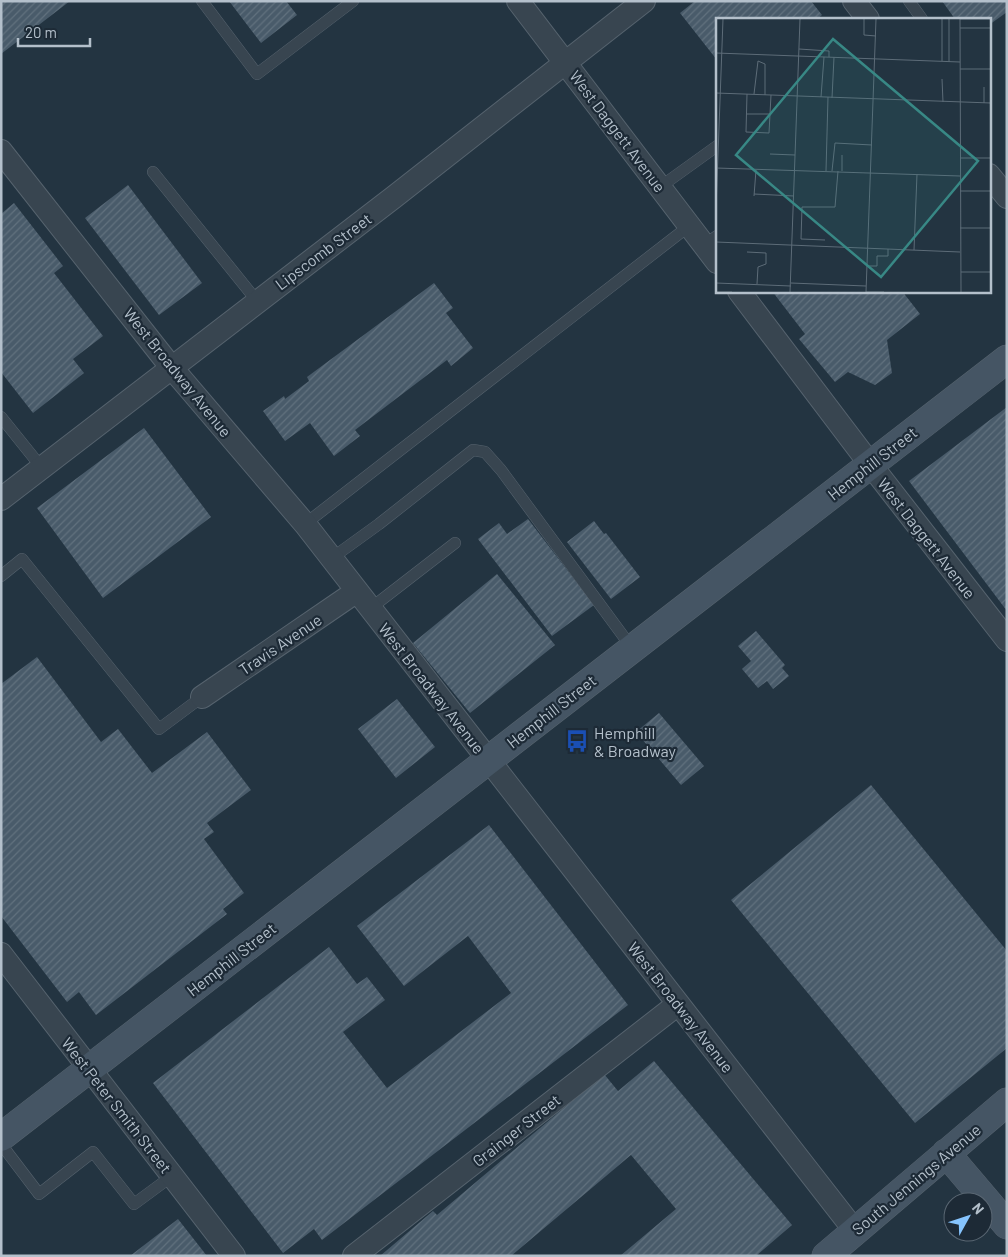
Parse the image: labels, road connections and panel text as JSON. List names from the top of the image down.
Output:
{
  "streets": {
    "street": [
      "West Daggett Avenue",
      "Lipscomb Street",
      "West Broadway Avenue",
      "Hemphill Street",
      "Travis Avenue",
      "West Peter Smith Street",
      "Grainger Street",
      "South Jennings Avenue"
    ]
  },
  "crossings": [
    ["West Daggett Avenue", "Lipscomb Street"],
    ["West Daggett Avenue", "Hemphill Street"],
    ["Lipscomb Street", "West Broadway Avenue"],
    ["West Broadway Avenue", "Hemphill Street"],
    ["West Broadway Avenue", "Travis Avenue"],
    ["West Broadway Avenue", "Grainger Street"],
    ["West Broadway Avenue", "South Jennings Avenue"],
    ["Hemphill Street", "West Peter Smith Street"]
  ],
  "places": {
    "bus stop": ["Hemphill & Broadway"]
  },
  "scale_bar": "20 m",
  "north": "top right"
}
